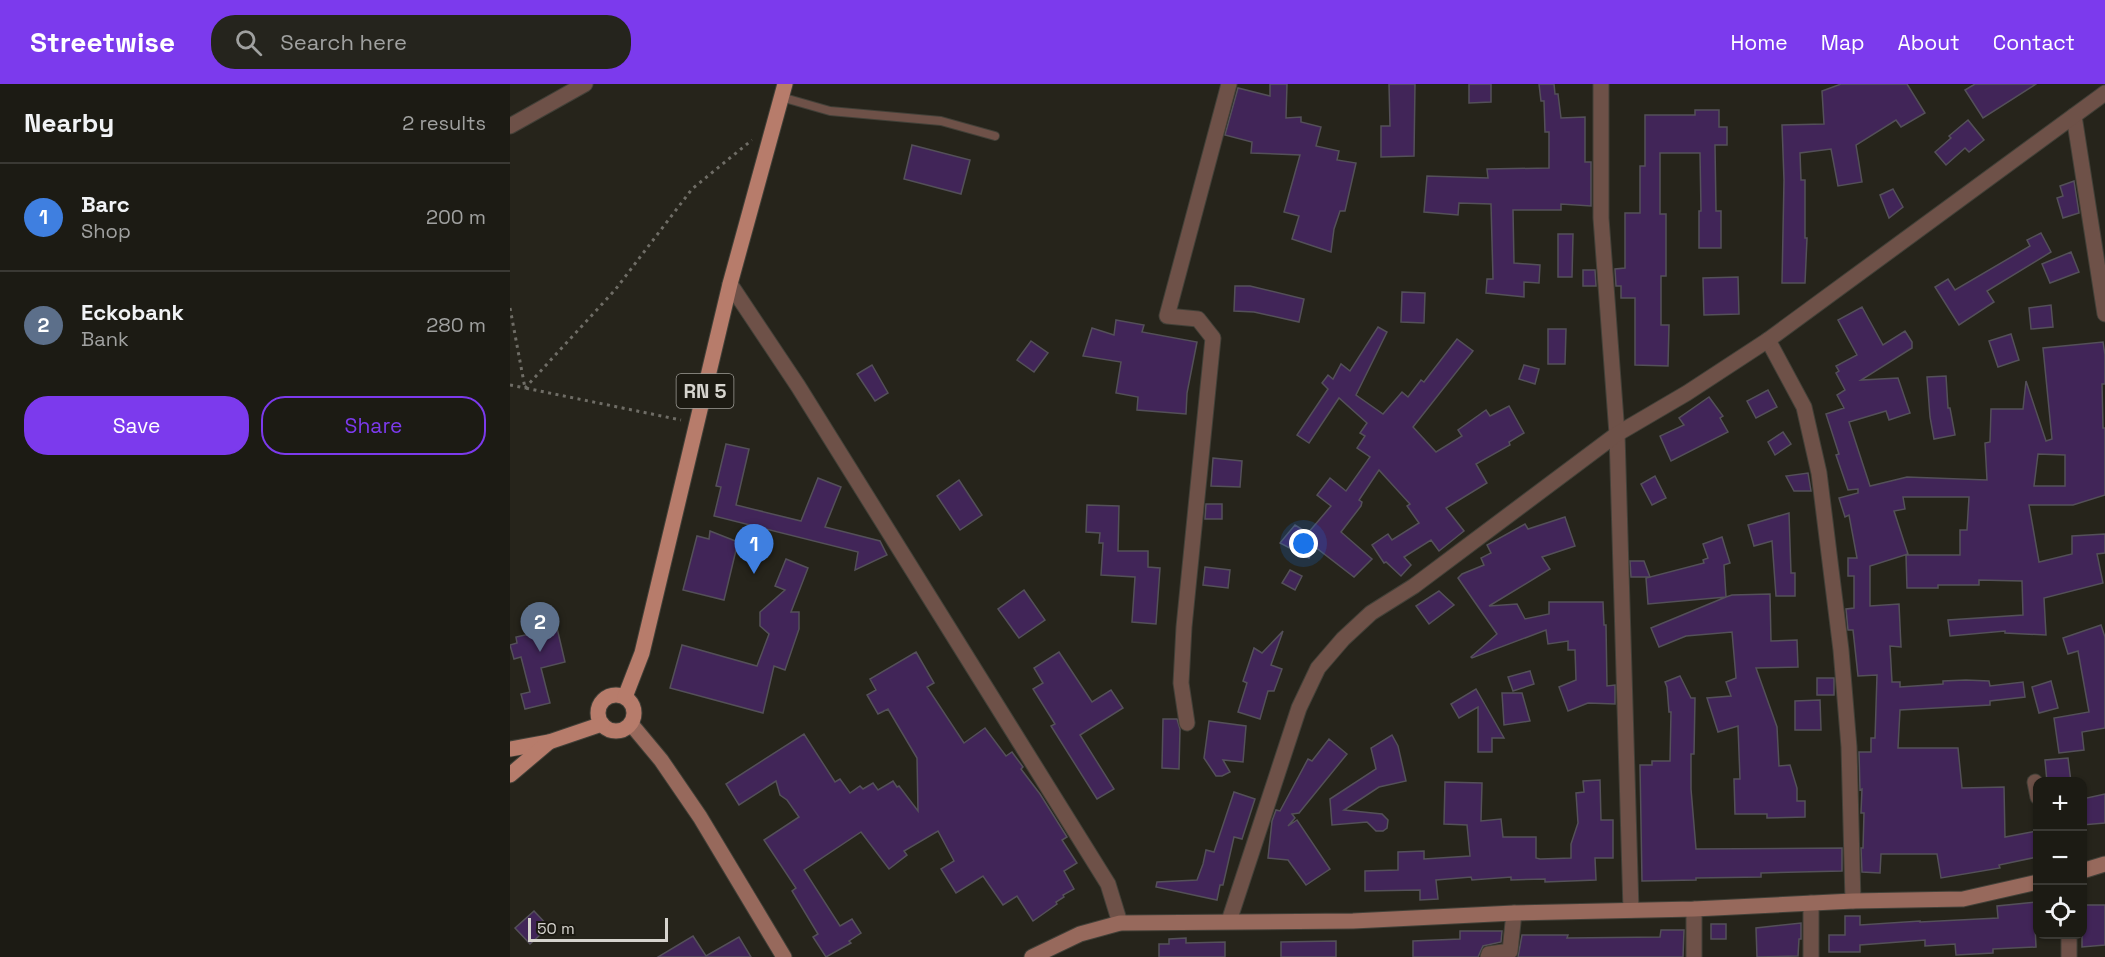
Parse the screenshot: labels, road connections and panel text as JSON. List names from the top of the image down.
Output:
{
  "streets": {
    "main road": ["RN 5"]
  },
  "scale_bar": "50 m",
  "page": {
    "header": "Streetwise",
    "search": "Search here",
    "nav": [
      "Home",
      "Map",
      "About",
      "Contact"
    ],
    "heading": ["Nearby", "2 results"],
    "list": [
      {
        "mark": "1",
        "name": "Barc",
        "note": "Shop",
        "value": "200 m"
      },
      {
        "mark": "2",
        "name": "Eckobank",
        "note": "Bank",
        "value": "280 m"
      }
    ],
    "buttons": ["Save", "Share"],
    "pins": ["1", "2"],
    "map_buttons": ["+", "−"],
    "scale": "50 m"
  }
}
